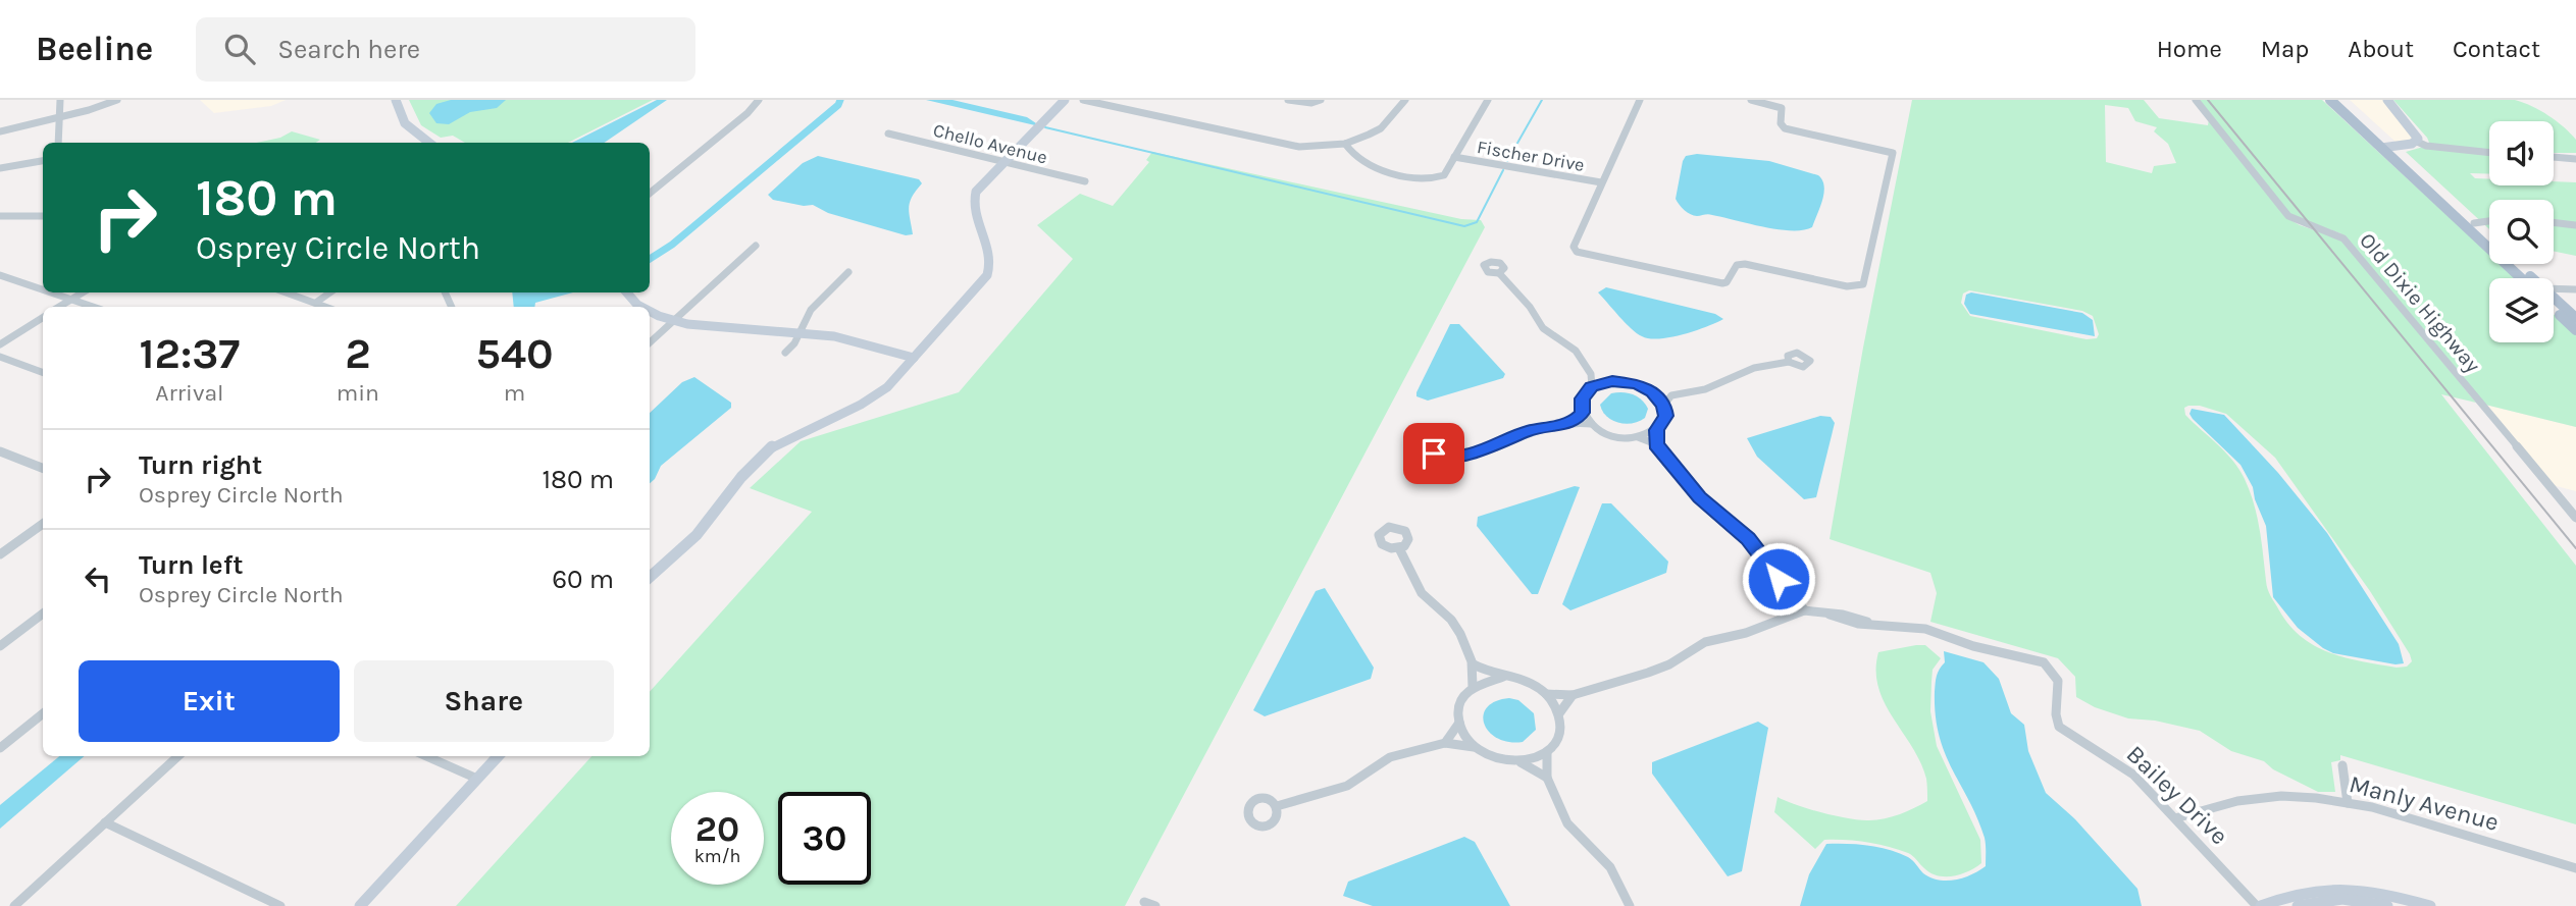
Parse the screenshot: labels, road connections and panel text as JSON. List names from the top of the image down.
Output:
{
  "streets": {
    "street": [
      "Chello Avenue",
      "Fischer Drive",
      "Old Dixie Highway",
      "Bailey Drive",
      "Manly Avenue"
    ]
  },
  "crossings": [
    ["Bailey Drive", "Manly Avenue"]
  ],
  "page": {
    "header": "Beeline",
    "search": "Search here",
    "nav": [
      "Home",
      "Map",
      "About",
      "Contact"
    ],
    "turn": ["180 m", "Osprey Circle North"],
    "eta": [
      "12:37",
      "Arrival",
      "2",
      "min",
      "540",
      "m"
    ],
    "list": [
      {
        "name": "Turn right",
        "note": "Osprey Circle North",
        "value": "180 m"
      },
      {
        "name": "Turn left",
        "note": "Osprey Circle North",
        "value": "60 m"
      }
    ],
    "buttons": ["Exit", "Share"],
    "speed": "20 km/h",
    "limit": "30"
  }
}
